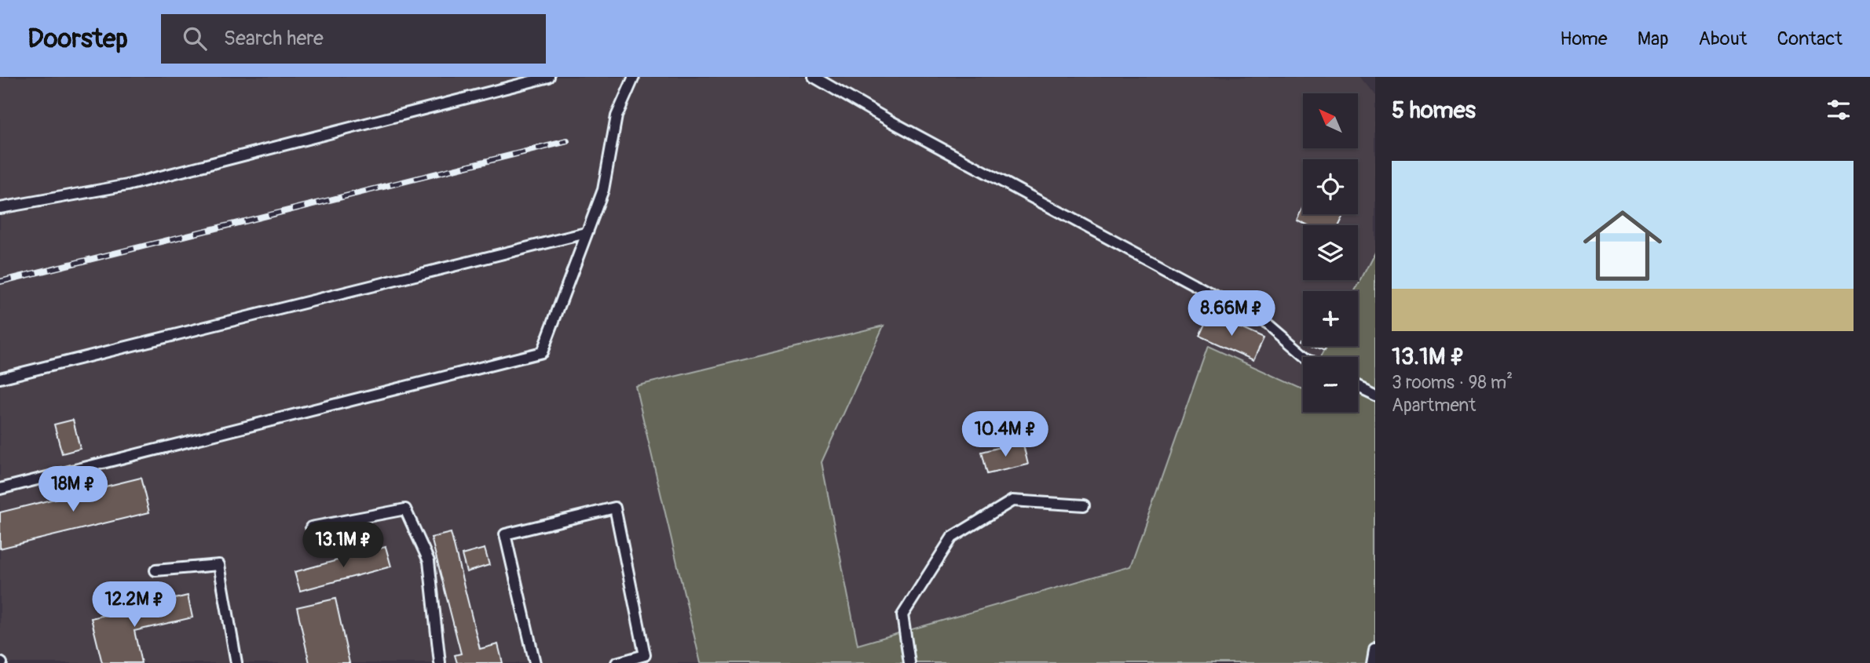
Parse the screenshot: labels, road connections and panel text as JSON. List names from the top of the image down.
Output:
{
  "north": "top left",
  "page": {
    "header": "Doorstep",
    "search": "Search here",
    "nav": [
      "Home",
      "Map",
      "About",
      "Contact"
    ],
    "heading": "5 homes",
    "map_buttons": ["+", "−"],
    "list": [
      {
        "name": "13.1M ₽",
        "note": "3 rooms · 98 m² · Apartment"
      }
    ],
    "price": [
      "8.66M ₽",
      "10.4M ₽",
      "18M ₽",
      "13.1M ₽",
      "12.2M ₽"
    ]
  }
}
